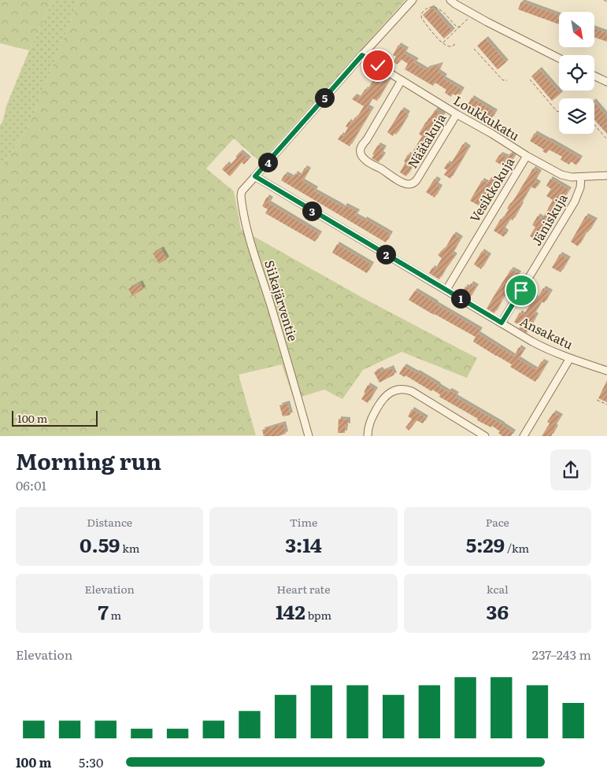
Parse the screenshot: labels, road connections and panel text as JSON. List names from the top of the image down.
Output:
{
  "streets": {
    "street": [
      "Loukkukatu",
      "Näätakuja",
      "Vesikkokuja",
      "Jäniskuja",
      "Siikajärventie",
      "Ansakatu"
    ]
  },
  "crossings": [
    ["Loukkukatu", "Näätakuja"],
    ["Loukkukatu", "Vesikkokuja"],
    ["Loukkukatu", "Jäniskuja"],
    ["Loukkukatu", "Siikajärventie"],
    ["Vesikkokuja", "Ansakatu"],
    ["Jäniskuja", "Ansakatu"],
    ["Siikajärventie", "Ansakatu"]
  ],
  "scale_bar": "100 m",
  "north": "bottom right",
  "page": {
    "pins": [
      "5",
      "4",
      "3",
      "2",
      "1"
    ],
    "scale": "100 m",
    "heading": ["Morning run", "06:01"],
    "stats": [
      ["Distance", "0.59 km"],
      ["Time", "3:14"],
      ["Pace", "5:29 /km"],
      ["Elevation", "7 m"],
      ["Heart rate", "142 bpm"],
      ["kcal", "36"]
    ],
    "chart": ["Elevation", "237–243 m"],
    "list": [
      {
        "name": "100 m",
        "note": "5:30"
      }
    ]
  }
}
